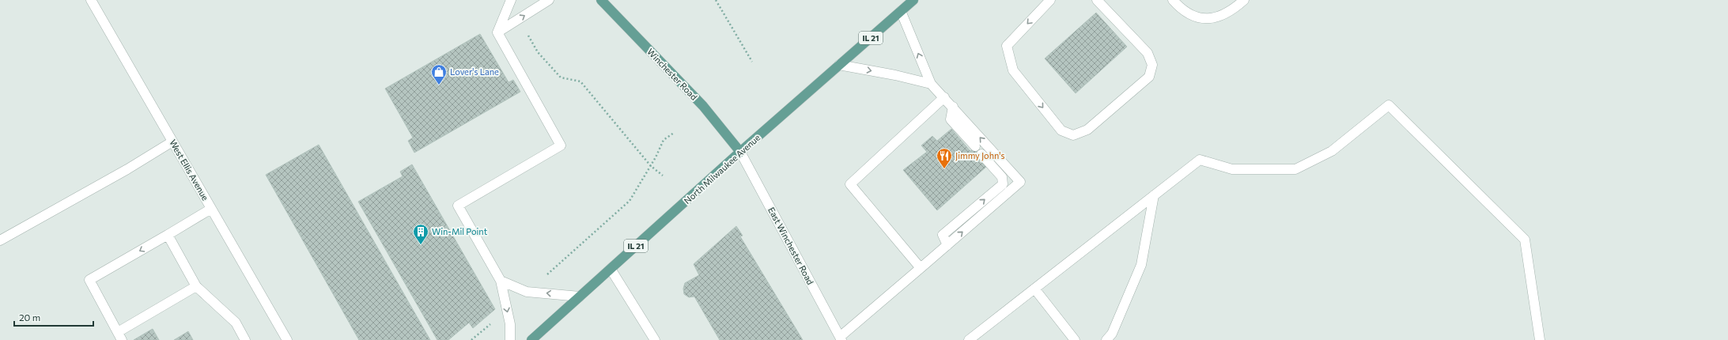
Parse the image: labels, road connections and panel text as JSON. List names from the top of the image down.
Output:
{
  "streets": {
    "main road": ["IL 21", "Winchester Road", "North Milwaukee Avenue"],
    "street": ["West Ellis Avenue", "East Winchester Road"]
  },
  "crossings": [
    ["Winchester Road", "North Milwaukee Avenue"],
    ["Winchester Road", "East Winchester Road"],
    ["North Milwaukee Avenue", "East Winchester Road"]
  ],
  "places": {
    "shop": ["Lover's Lane"],
    "restaurant": ["Jimmy John's"],
    "building": ["Win-Mil Point"]
  },
  "scale_bar": "20 m"
}
